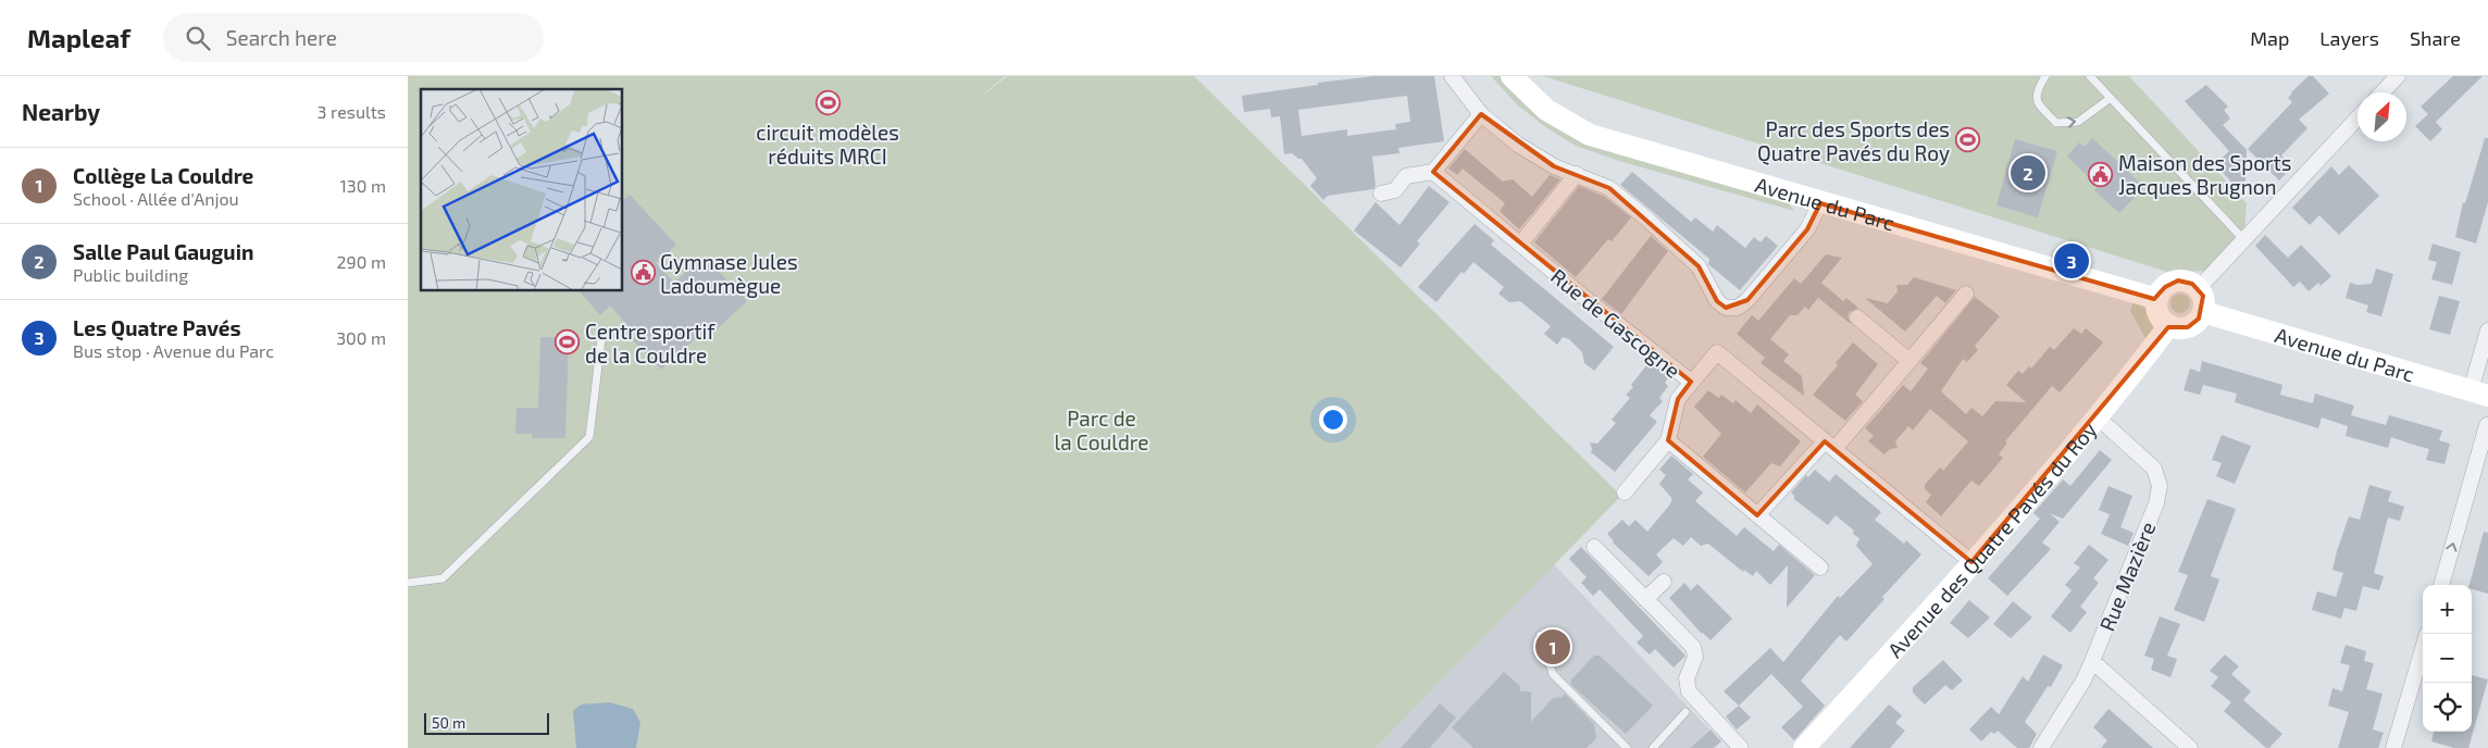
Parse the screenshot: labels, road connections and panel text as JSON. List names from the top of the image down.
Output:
{
  "streets": {
    "street": [
      "Avenue du Parc",
      "Rue de Gascogne",
      "Avenue des Quatre Pavés du Roy",
      "Rue Mazière"
    ]
  },
  "crossings": [
    ["Avenue du Parc", "Avenue des Quatre Pavés du Roy"],
    ["Rue de Gascogne", "Avenue des Quatre Pavés du Roy"],
    ["Avenue des Quatre Pavés du Roy", "Rue Mazière"]
  ],
  "parks": ["Parc de la Couldre"],
  "places": {
    "sports": ["circuit modèles réduits MRCI", "Parc des Sports des Quatre Pavés du Roy", "Centre sportif de la Couldre"],
    "public building": ["Maison des Sports Jacques Brugnon", "Gymnase Jules Ladoumègue"]
  },
  "scale_bar": "50 m",
  "north": "top right",
  "page": {
    "header": "Mapleaf",
    "search": "Search here",
    "nav": ["Map", "Layers", "Share"],
    "heading": ["Nearby", "3 results"],
    "list": [
      {
        "mark": "1",
        "name": "Collège La Couldre",
        "note": "School · Allée d'Anjou",
        "value": "130 m"
      },
      {
        "mark": "2",
        "name": "Salle Paul Gauguin",
        "note": "Public building",
        "value": "290 m"
      },
      {
        "mark": "3",
        "name": "Les Quatre Pavés",
        "note": "Bus stop · Avenue du Parc",
        "value": "300 m"
      }
    ],
    "pins": ["2", "3", "1"],
    "map_buttons": ["+", "−"],
    "scale": "50 m"
  }
}
